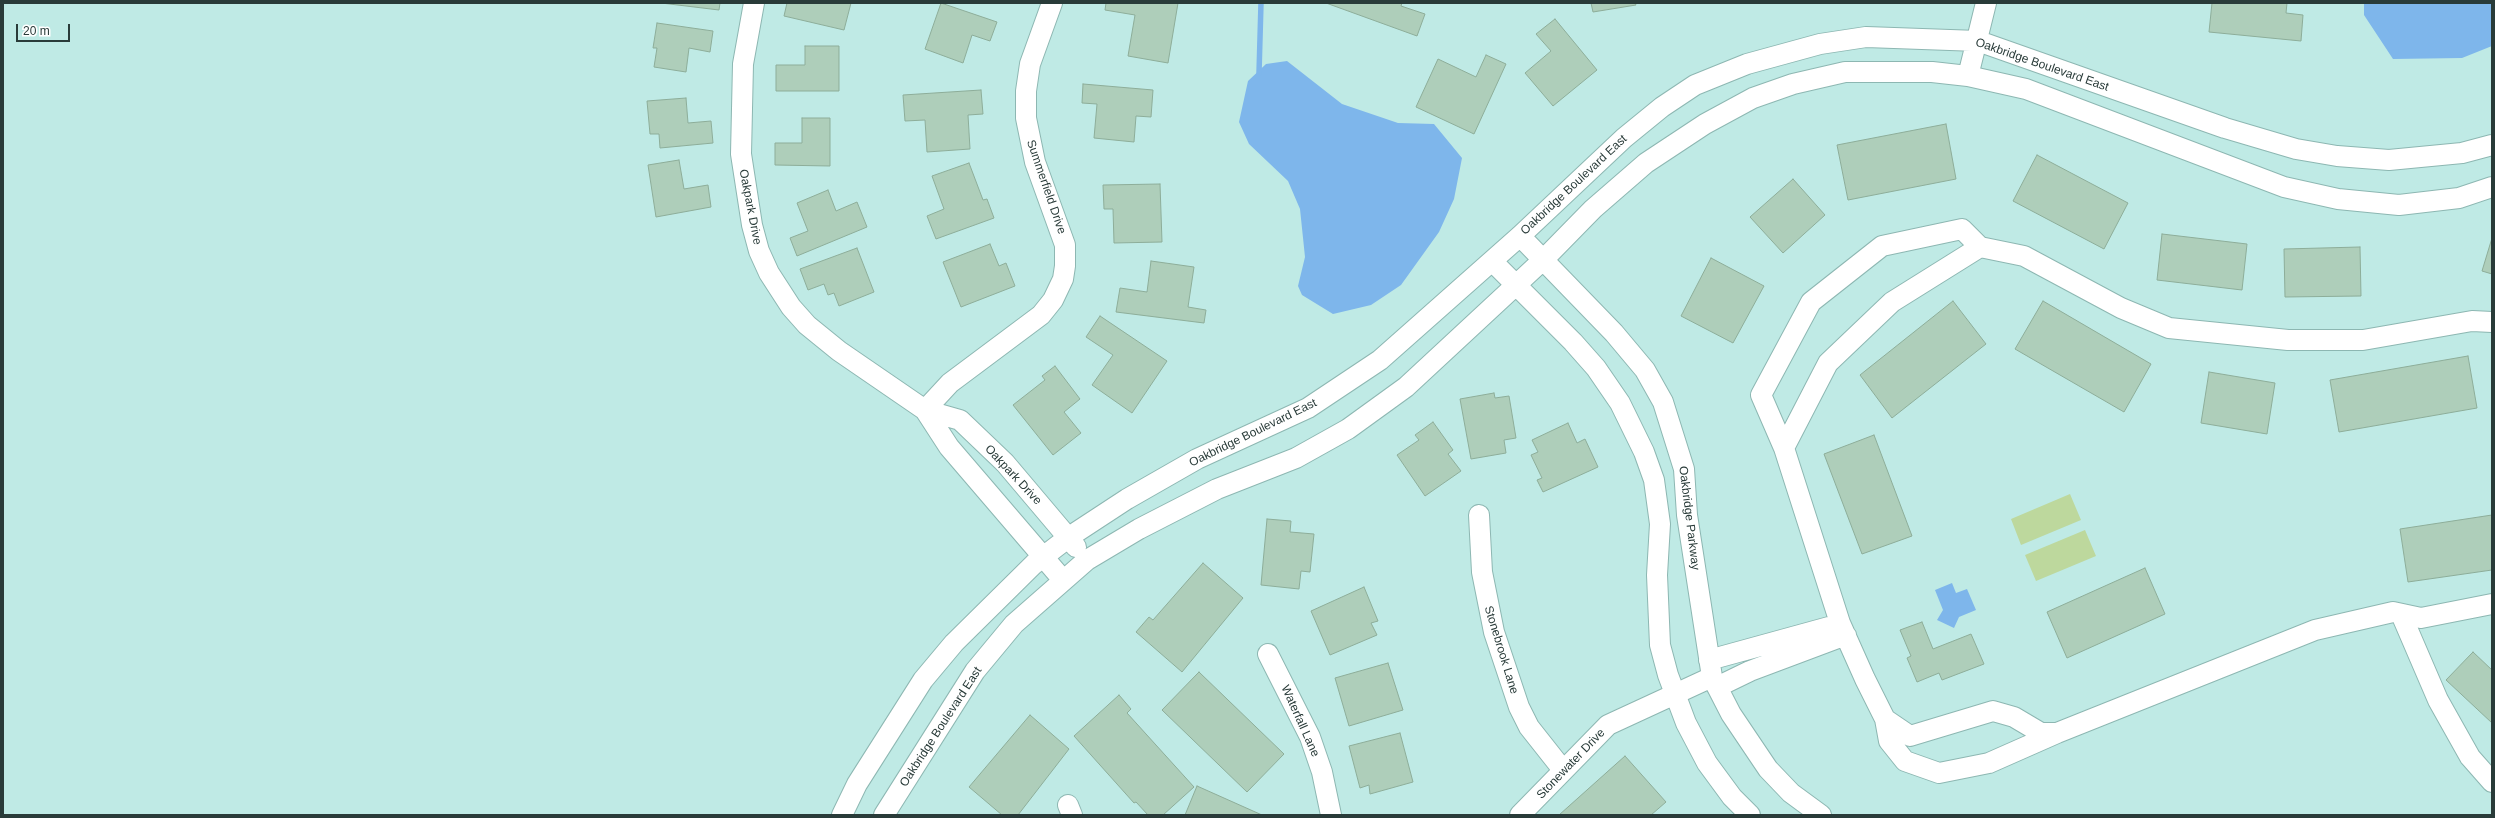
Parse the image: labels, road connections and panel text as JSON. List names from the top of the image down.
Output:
{
  "streets": {
    "street": [
      "Oakbridge Boulevard East",
      "Summerfield Drive",
      "Oakpark Drive",
      "Oakbridge Parkway",
      "Stonebrook Lane",
      "Waterfall Lane",
      "Stonewater Drive"
    ]
  },
  "crossings": [
    ["Oakbridge Boulevard East", "Oakpark Drive"],
    ["Oakbridge Boulevard East", "Oakbridge Parkway"],
    ["Summerfield Drive", "Oakpark Drive"],
    ["Oakbridge Parkway", "Stonewater Drive"],
    ["Stonebrook Lane", "Stonewater Drive"]
  ],
  "scale_bar": "20 m"
}
